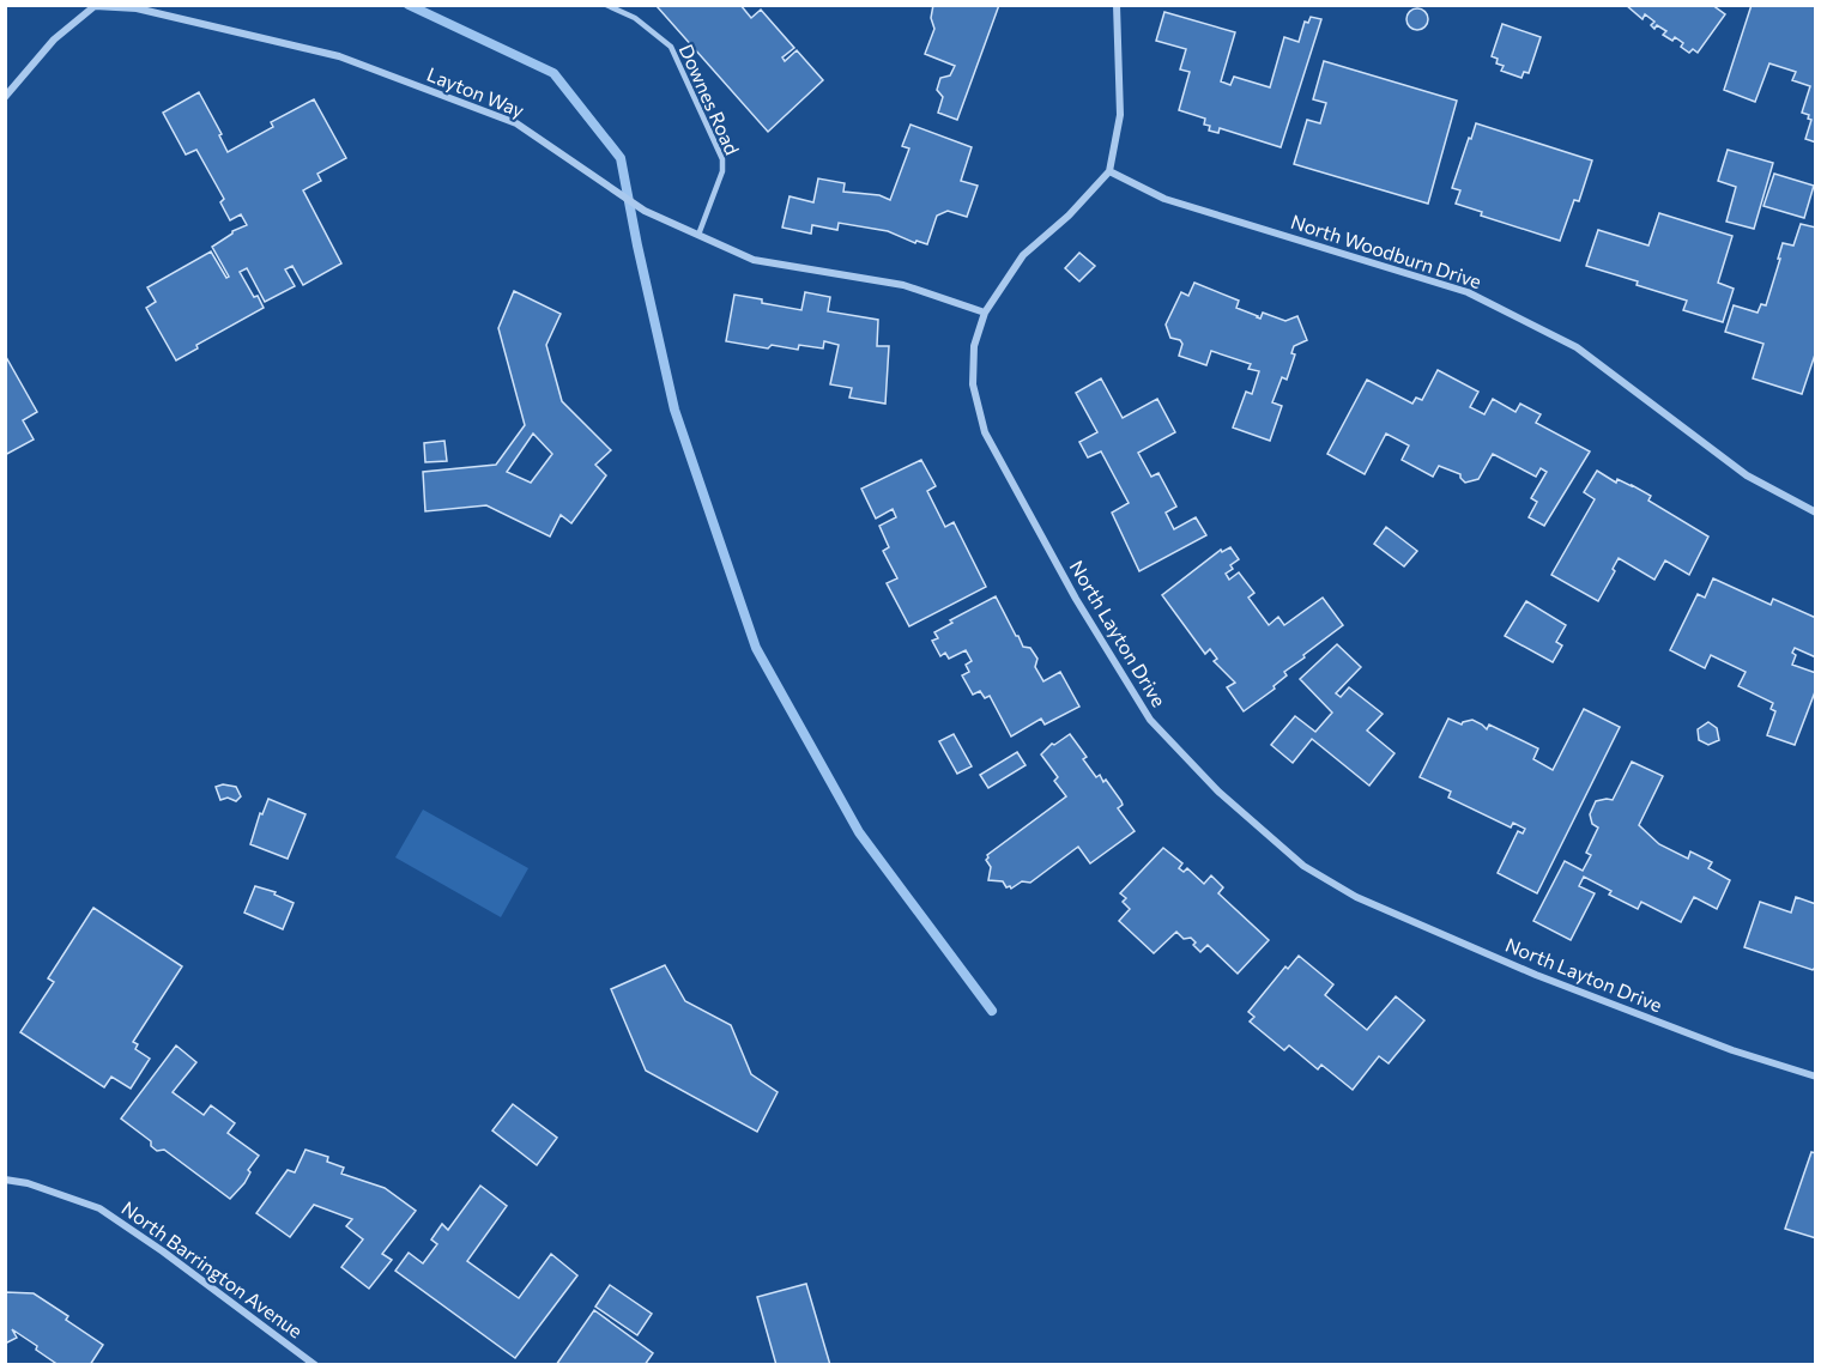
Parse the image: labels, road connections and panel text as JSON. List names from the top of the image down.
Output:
{
  "streets": {
    "street": [
      "Layton Way",
      "North Woodburn Drive",
      "North Layton Drive",
      "North Barrington Avenue"
    ],
    "lane": ["Downes Road"]
  },
  "crossings": [
    ["Layton Way", "Downes Road"],
    ["Layton Way", "North Layton Drive"],
    ["North Woodburn Drive", "North Layton Drive"]
  ]
}
